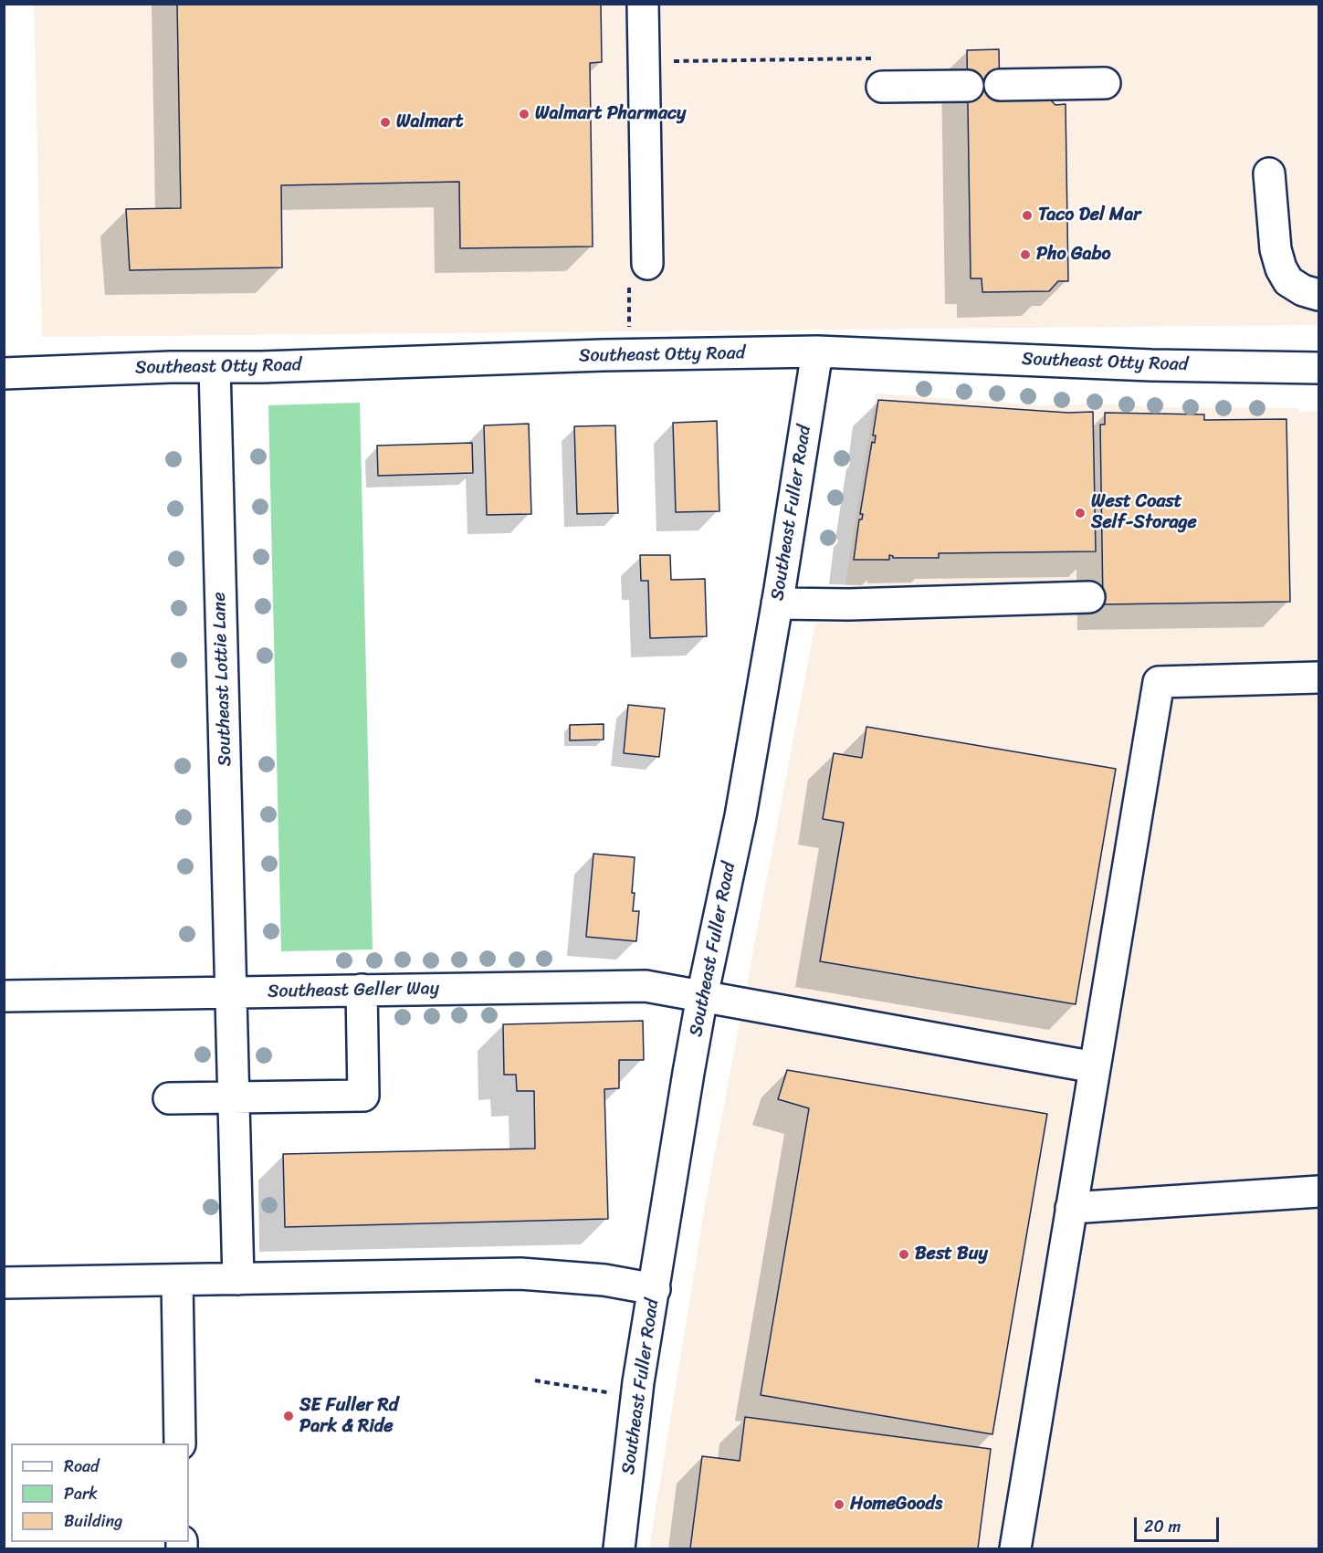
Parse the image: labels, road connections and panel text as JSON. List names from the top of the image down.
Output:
{
  "streets": {
    "street": [
      "Southeast Otty Road",
      "Southeast Fuller Road",
      "Southeast Lottie Lane",
      "Southeast Geller Way"
    ]
  },
  "crossings": [
    ["Southeast Otty Road", "Southeast Fuller Road"],
    ["Southeast Otty Road", "Southeast Lottie Lane"],
    ["Southeast Fuller Road", "Southeast Geller Way"],
    ["Southeast Lottie Lane", "Southeast Geller Way"]
  ],
  "places": [
    "Walmart Pharmacy",
    "Walmart",
    "Taco Del Mar",
    "Pho Gabo",
    "West Coast Self-Storage",
    "Best Buy",
    "SE Fuller Rd Park & Ride",
    "HomeGoods"
  ],
  "legend": ["Road", "Park", "Building"],
  "scale_bar": "20 m"
}
